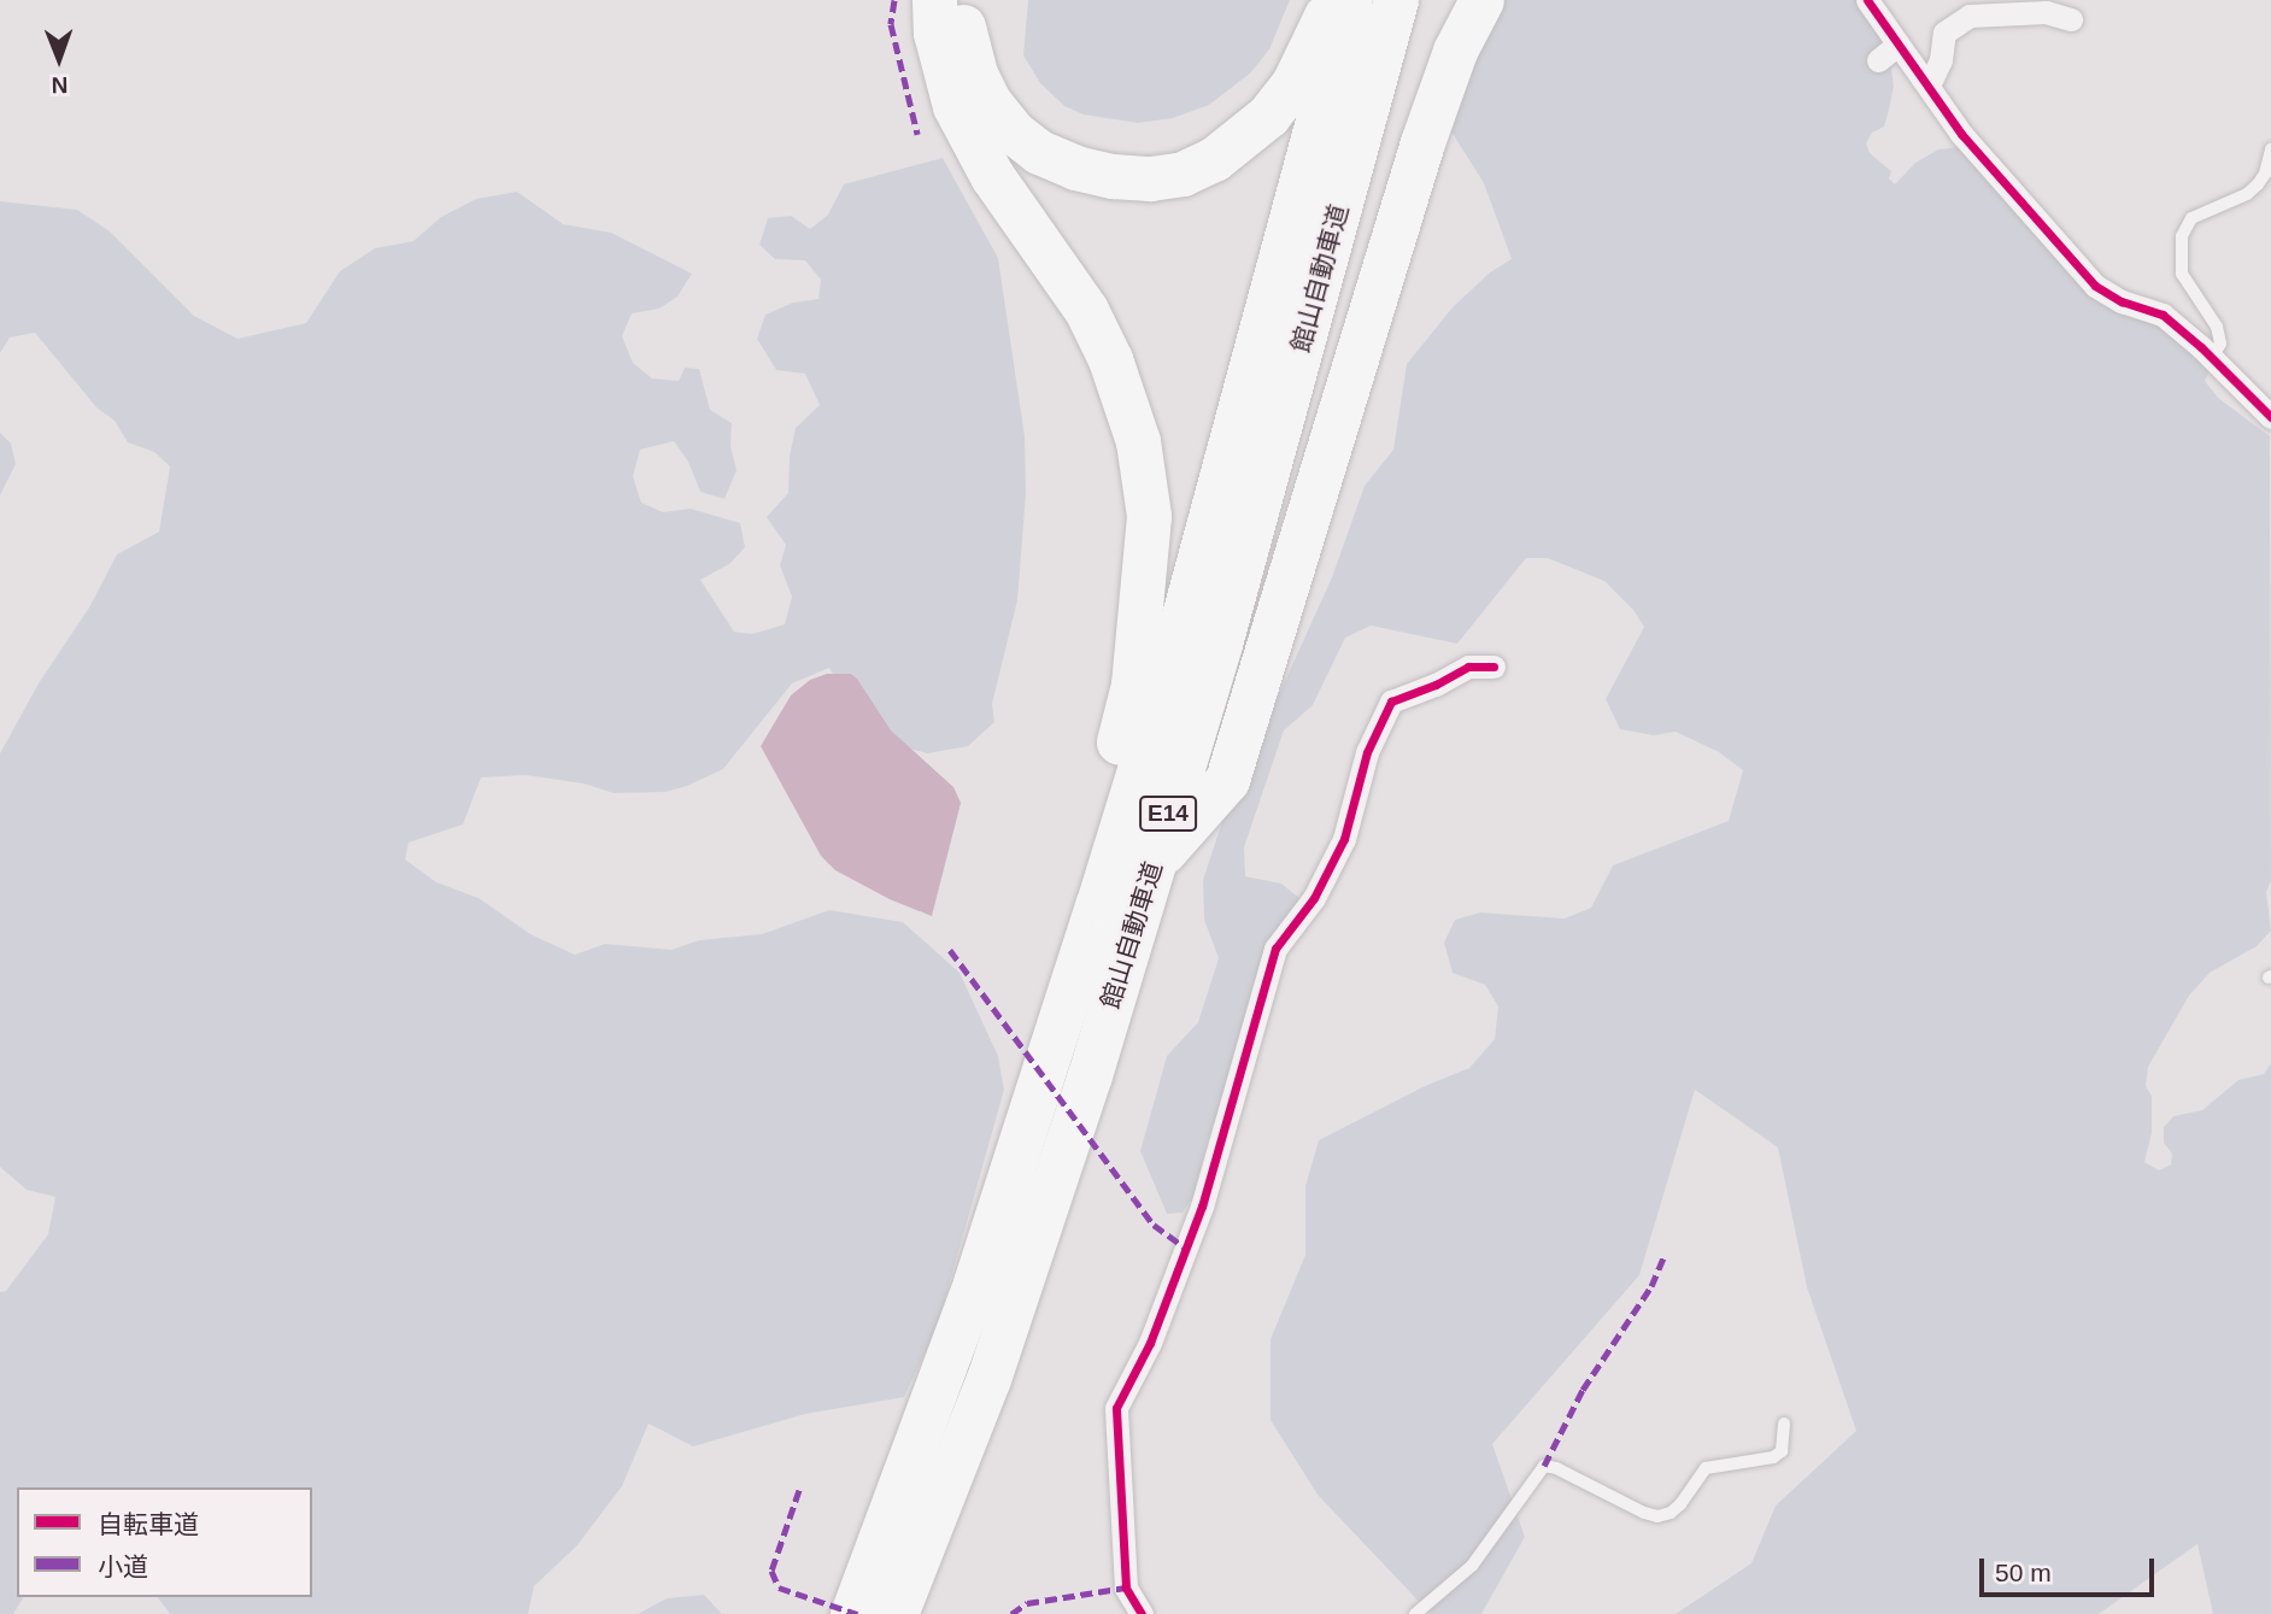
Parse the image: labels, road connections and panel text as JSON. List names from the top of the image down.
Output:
{
  "streets": {
    "highway": ["館山自動車道", "E14"]
  },
  "legend": ["自転車道", "小道"],
  "scale_bar": "50 m",
  "north": "bottom"
}
